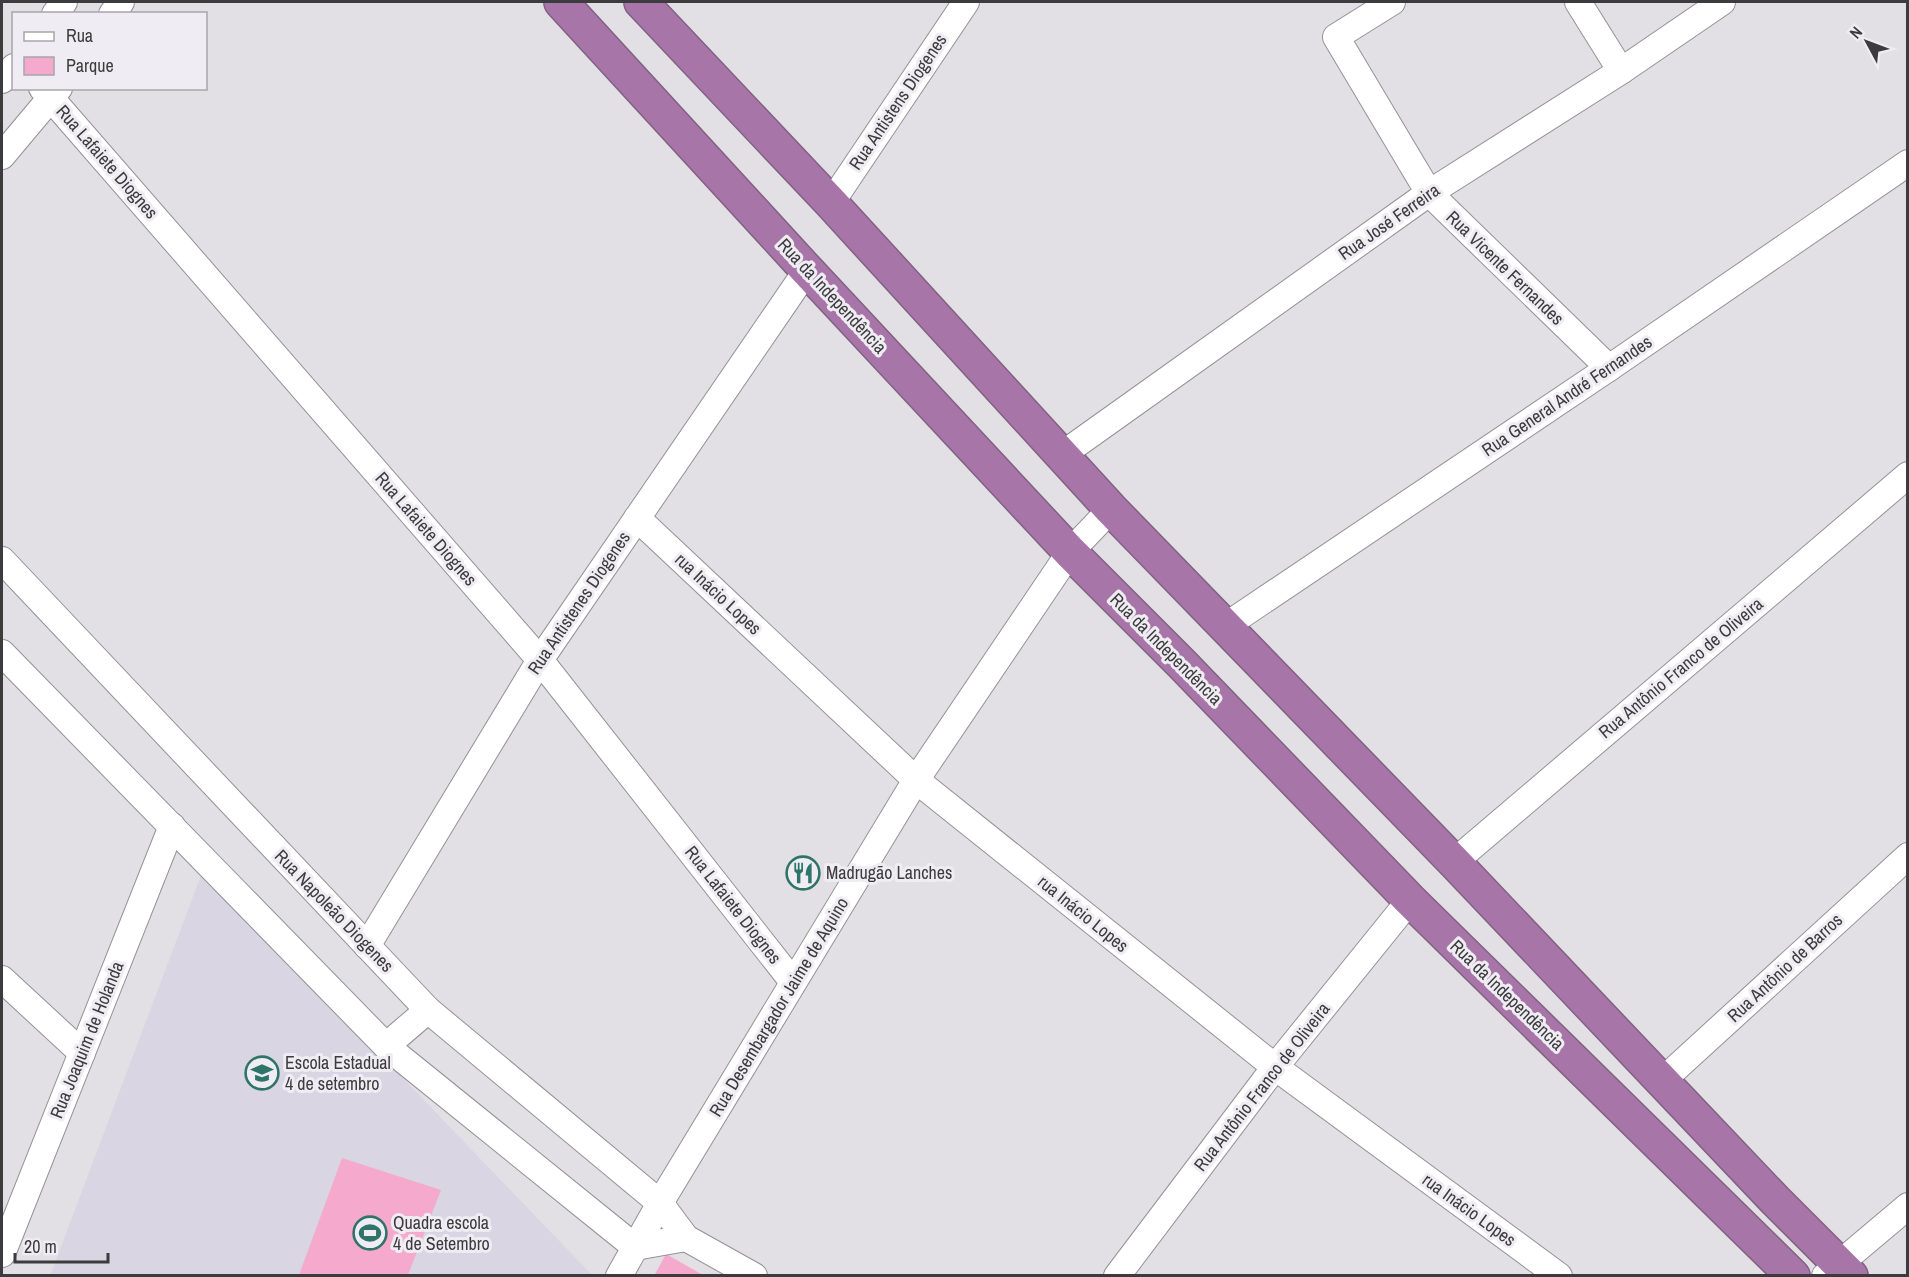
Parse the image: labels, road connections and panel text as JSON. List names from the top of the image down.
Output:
{
  "streets": {
    "highway": ["Rua da Independência"],
    "street": [
      "Rua Antistens Diogenes",
      "Rua Lafaiete Diognes",
      "Rua José Ferreira",
      "Rua Vicente Fernandes",
      "Rua General André Fernandes",
      "rua Inácio Lopes",
      "Rua Antistenes Diogenes",
      "Rua Antônio Franco de Oliveira",
      "Rua Napoleão Diogenes",
      "Rua Antônio de Barros",
      "Rua Desembargador Jaime de Aquino",
      "Rua Joaquim de Holanda"
    ]
  },
  "crossings": [
    ["Rua Lafaiete Diognes", "Rua Antistenes Diogenes"],
    ["Rua Lafaiete Diognes", "Rua Desembargador Jaime de Aquino"],
    ["Rua José Ferreira", "Rua Vicente Fernandes"],
    ["Rua Vicente Fernandes", "Rua General André Fernandes"],
    ["Rua da Independência", "Rua Antistenes Diogenes"],
    ["Rua da Independência", "Rua Antônio Franco de Oliveira"],
    ["Rua da Independência", "Rua Desembargador Jaime de Aquino"],
    ["rua Inácio Lopes", "Rua Antistenes Diogenes"],
    ["rua Inácio Lopes", "Rua Antônio Franco de Oliveira"],
    ["rua Inácio Lopes", "Rua Desembargador Jaime de Aquino"],
    ["Rua Antistenes Diogenes", "Rua Napoleão Diogenes"],
    ["Rua Napoleão Diogenes", "Rua Desembargador Jaime de Aquino"]
  ],
  "places": {
    "restaurant": ["Madrugão Lanches"],
    "school or university": ["Escola Estadual 4 de setembro"],
    "sports": ["Quadra escola 4 de Setembro"]
  },
  "legend": ["Rua", "Parque"],
  "scale_bar": "20 m",
  "north": "top left"
}
